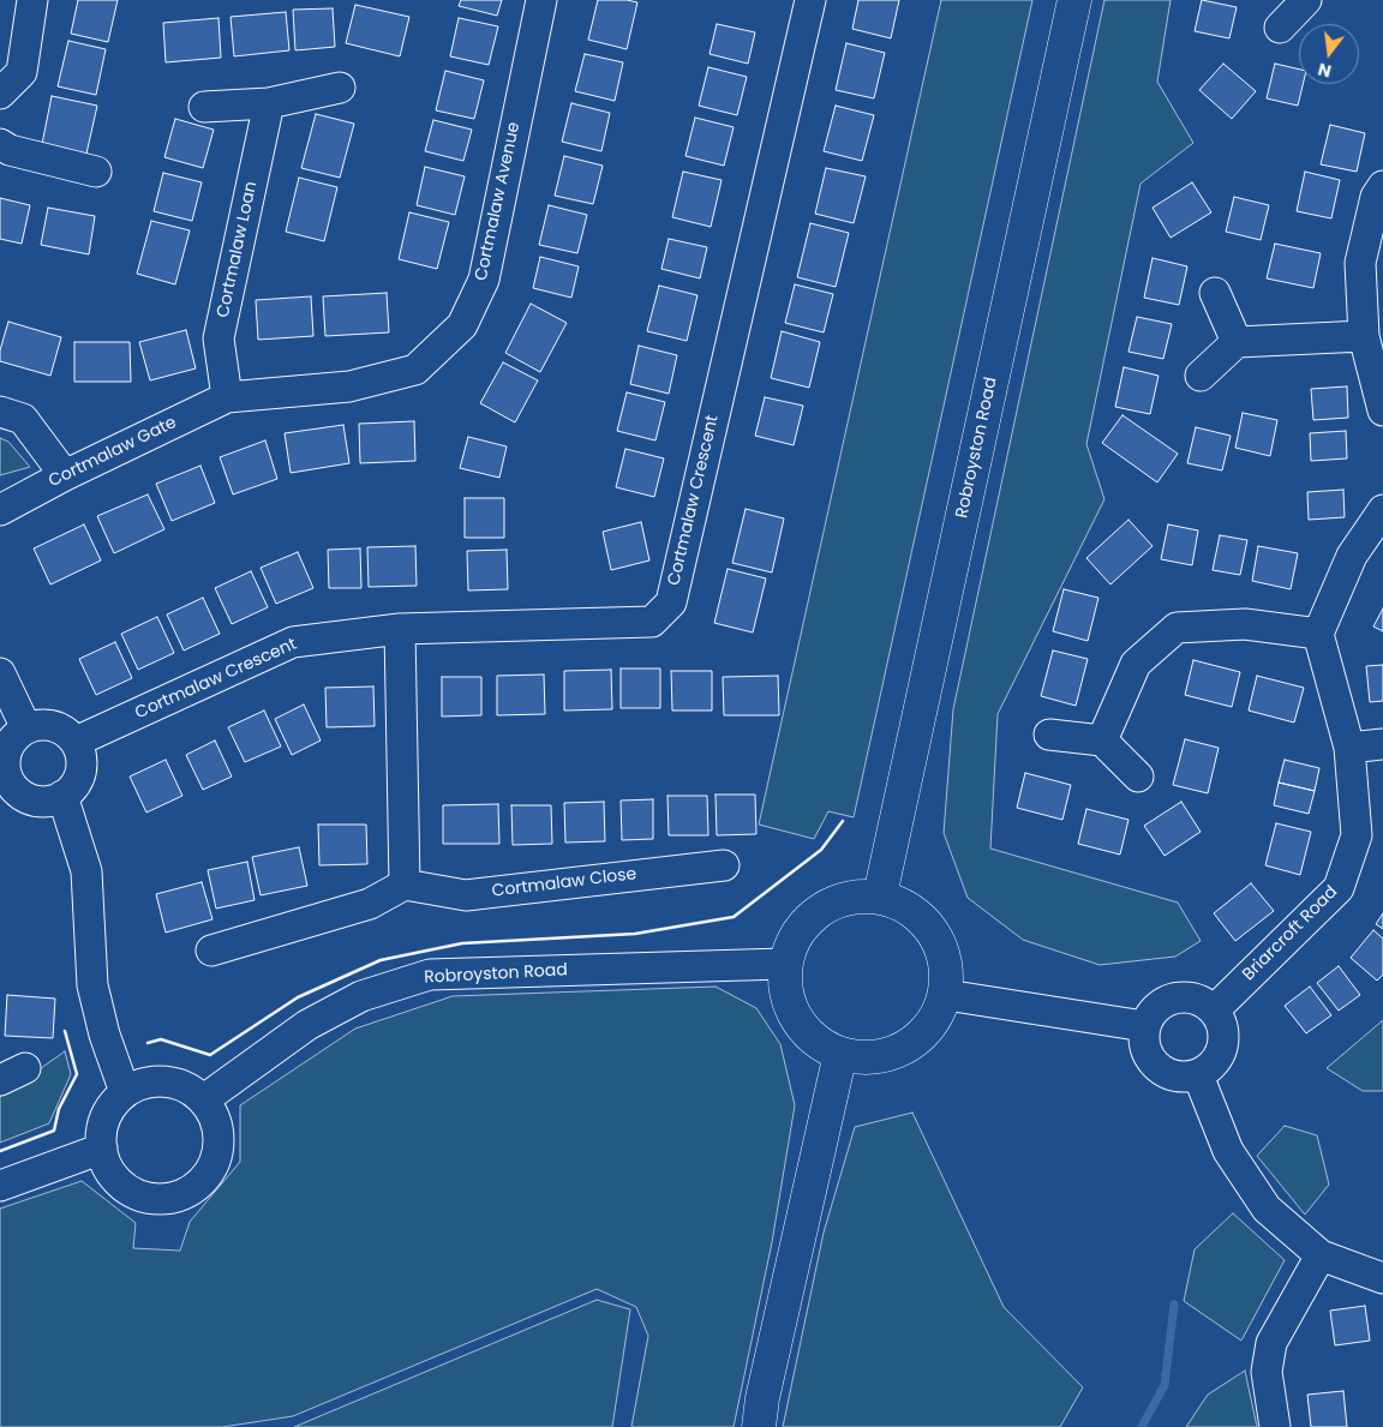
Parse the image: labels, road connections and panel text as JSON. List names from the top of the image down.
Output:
{
  "streets": {
    "main road": ["Robroyston Road"],
    "street": [
      "Cortmalaw Avenue",
      "Cortmalaw Loan",
      "Cortmalaw Gate",
      "Cortmalaw Crescent",
      "Cortmalaw Close",
      "Briarcroft Road"
    ]
  },
  "crossings": [
    ["Cortmalaw Avenue", "Cortmalaw Loan"],
    ["Cortmalaw Avenue", "Cortmalaw Gate"],
    ["Cortmalaw Loan", "Cortmalaw Gate"]
  ],
  "north": "bottom"
}
